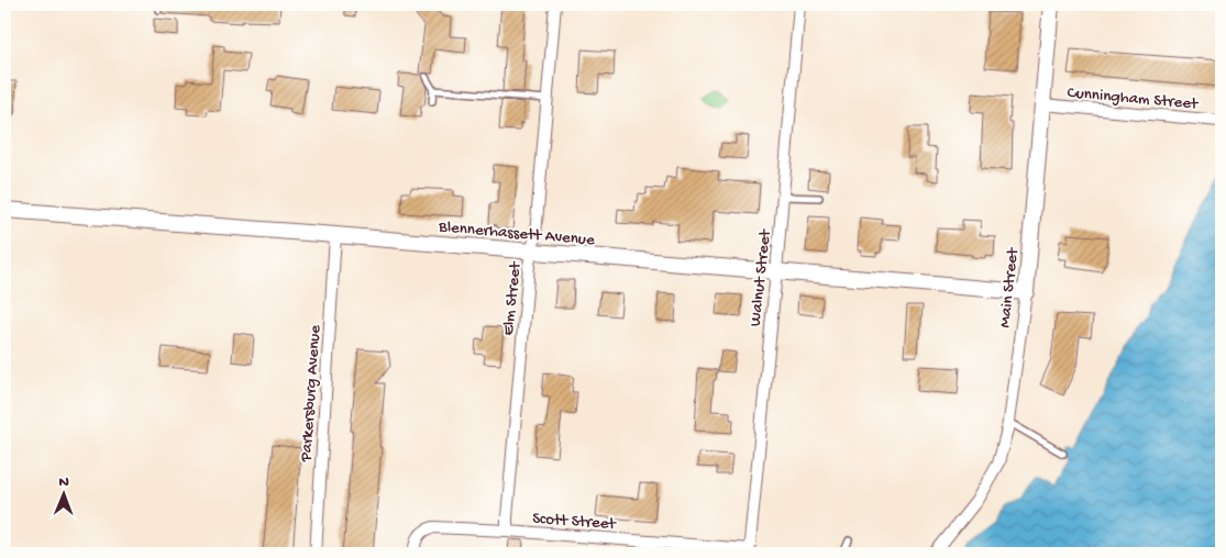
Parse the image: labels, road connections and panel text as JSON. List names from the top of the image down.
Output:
{
  "streets": {
    "street": [
      "Cunningham Street",
      "Blennerhassett Avenue",
      "Walnut Street",
      "Main Street",
      "Elm Street",
      "Parkersburg Avenue",
      "Scott Street"
    ]
  },
  "crossings": [
    ["Cunningham Street", "Main Street"],
    ["Blennerhassett Avenue", "Walnut Street"],
    ["Blennerhassett Avenue", "Main Street"],
    ["Blennerhassett Avenue", "Elm Street"],
    ["Blennerhassett Avenue", "Parkersburg Avenue"],
    ["Walnut Street", "Scott Street"],
    ["Elm Street", "Scott Street"]
  ],
  "north": "top"
}
